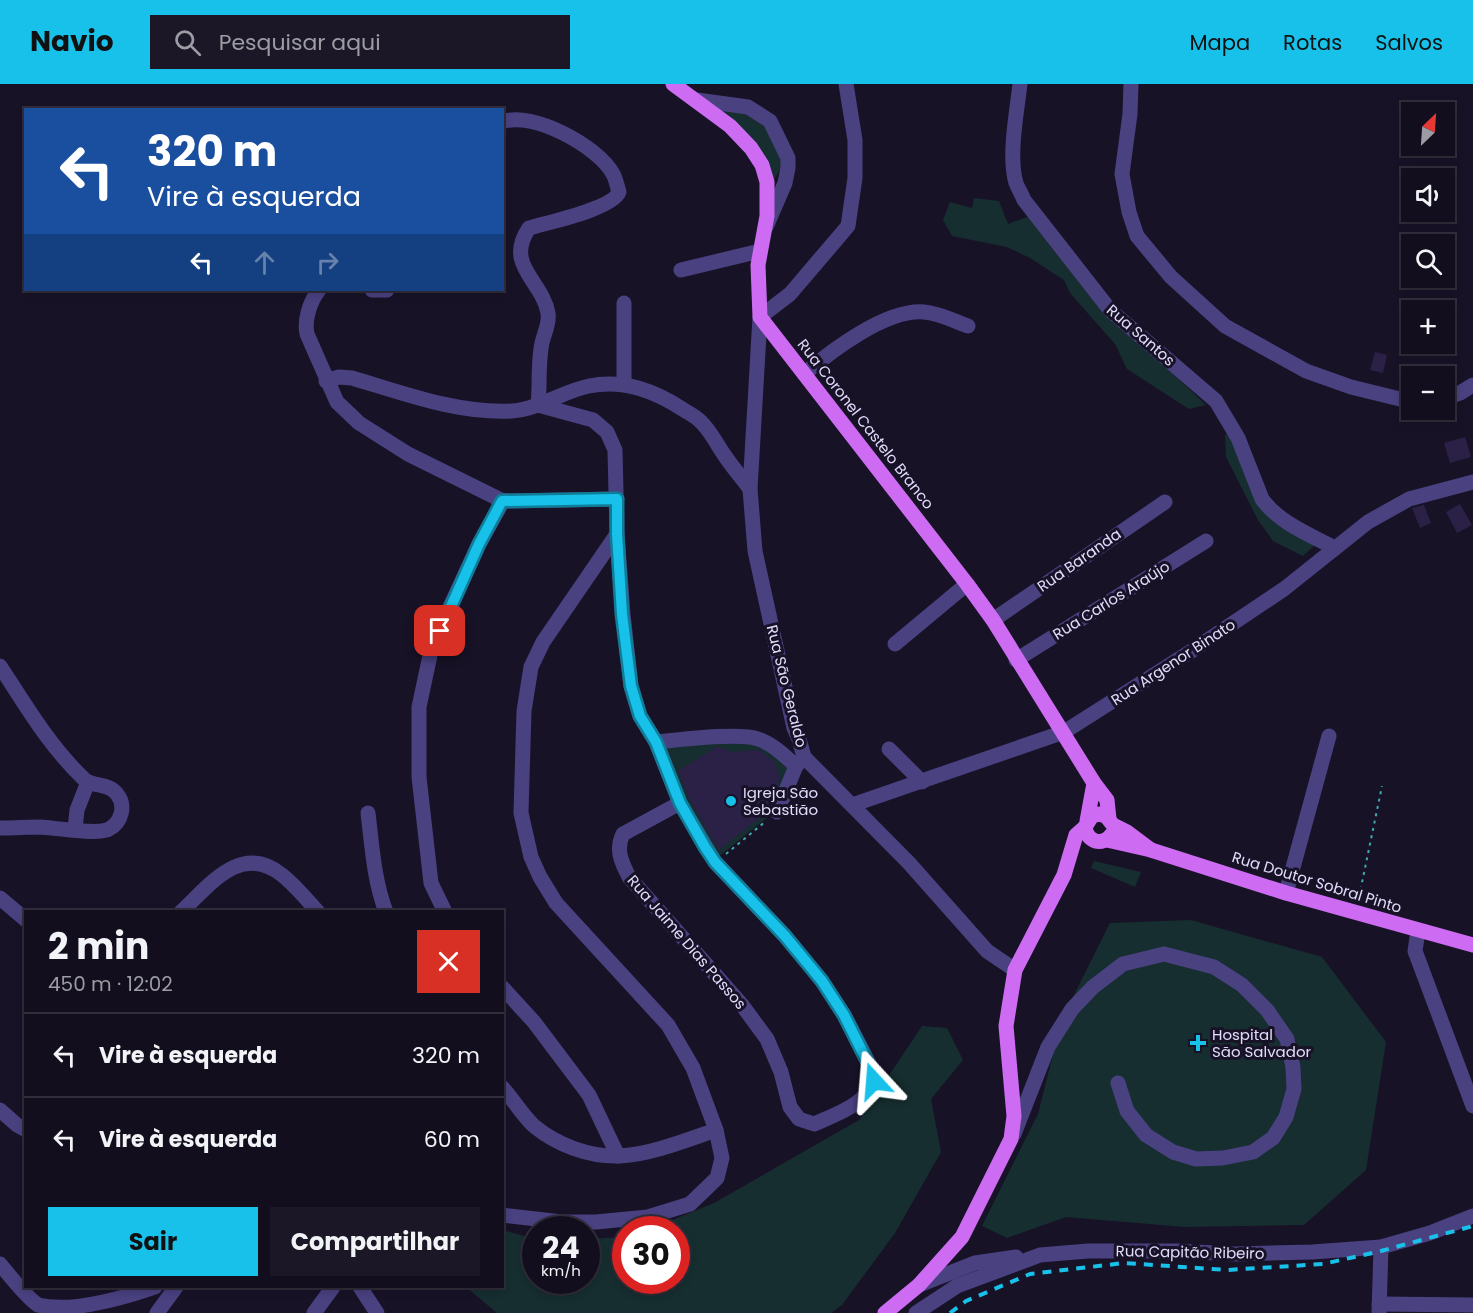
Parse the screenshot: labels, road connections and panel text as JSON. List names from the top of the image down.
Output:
{
  "streets": {
    "main road": ["Rua Coronel Castelo Branco", "Rua Doutor Sobral Pinto"],
    "street": [
      "Rua Santos",
      "Rua Baranda",
      "Rua Carlos Araújo",
      "Rua Argenor Binato",
      "Rua São Geraldo",
      "Rua Jaime Dias Passos",
      "Rua Capitão Ribeiro"
    ]
  },
  "crossings": [
    ["Rua Santos", "Rua Argenor Binato"],
    ["Rua Coronel Castelo Branco", "Rua Baranda"],
    ["Rua Coronel Castelo Branco", "Rua Carlos Araújo"],
    ["Rua Coronel Castelo Branco", "Rua Argenor Binato"],
    ["Rua Coronel Castelo Branco", "Rua São Geraldo"],
    ["Rua Coronel Castelo Branco", "Rua Doutor Sobral Pinto"],
    ["Rua Argenor Binato", "Rua São Geraldo"]
  ],
  "places": {
    "other": ["Igreja São Sebastião"],
    "health": ["Hospital São Salvador"]
  },
  "north": "top right",
  "page": {
    "header": "Navio",
    "search": "Pesquisar aqui",
    "nav": ["Mapa", "Rotas", "Salvos"],
    "map_buttons": ["+", "−"],
    "turn": ["320 m", "Vire à esquerda"],
    "heading": ["2 min", "450 m · 12:02"],
    "list": [
      {
        "name": "Vire à esquerda",
        "value": "320 m"
      },
      {
        "name": "Vire à esquerda",
        "value": "60 m"
      }
    ],
    "buttons": ["Sair", "Compartilhar"],
    "speed": "24 km/h",
    "limit": "30"
  }
}
